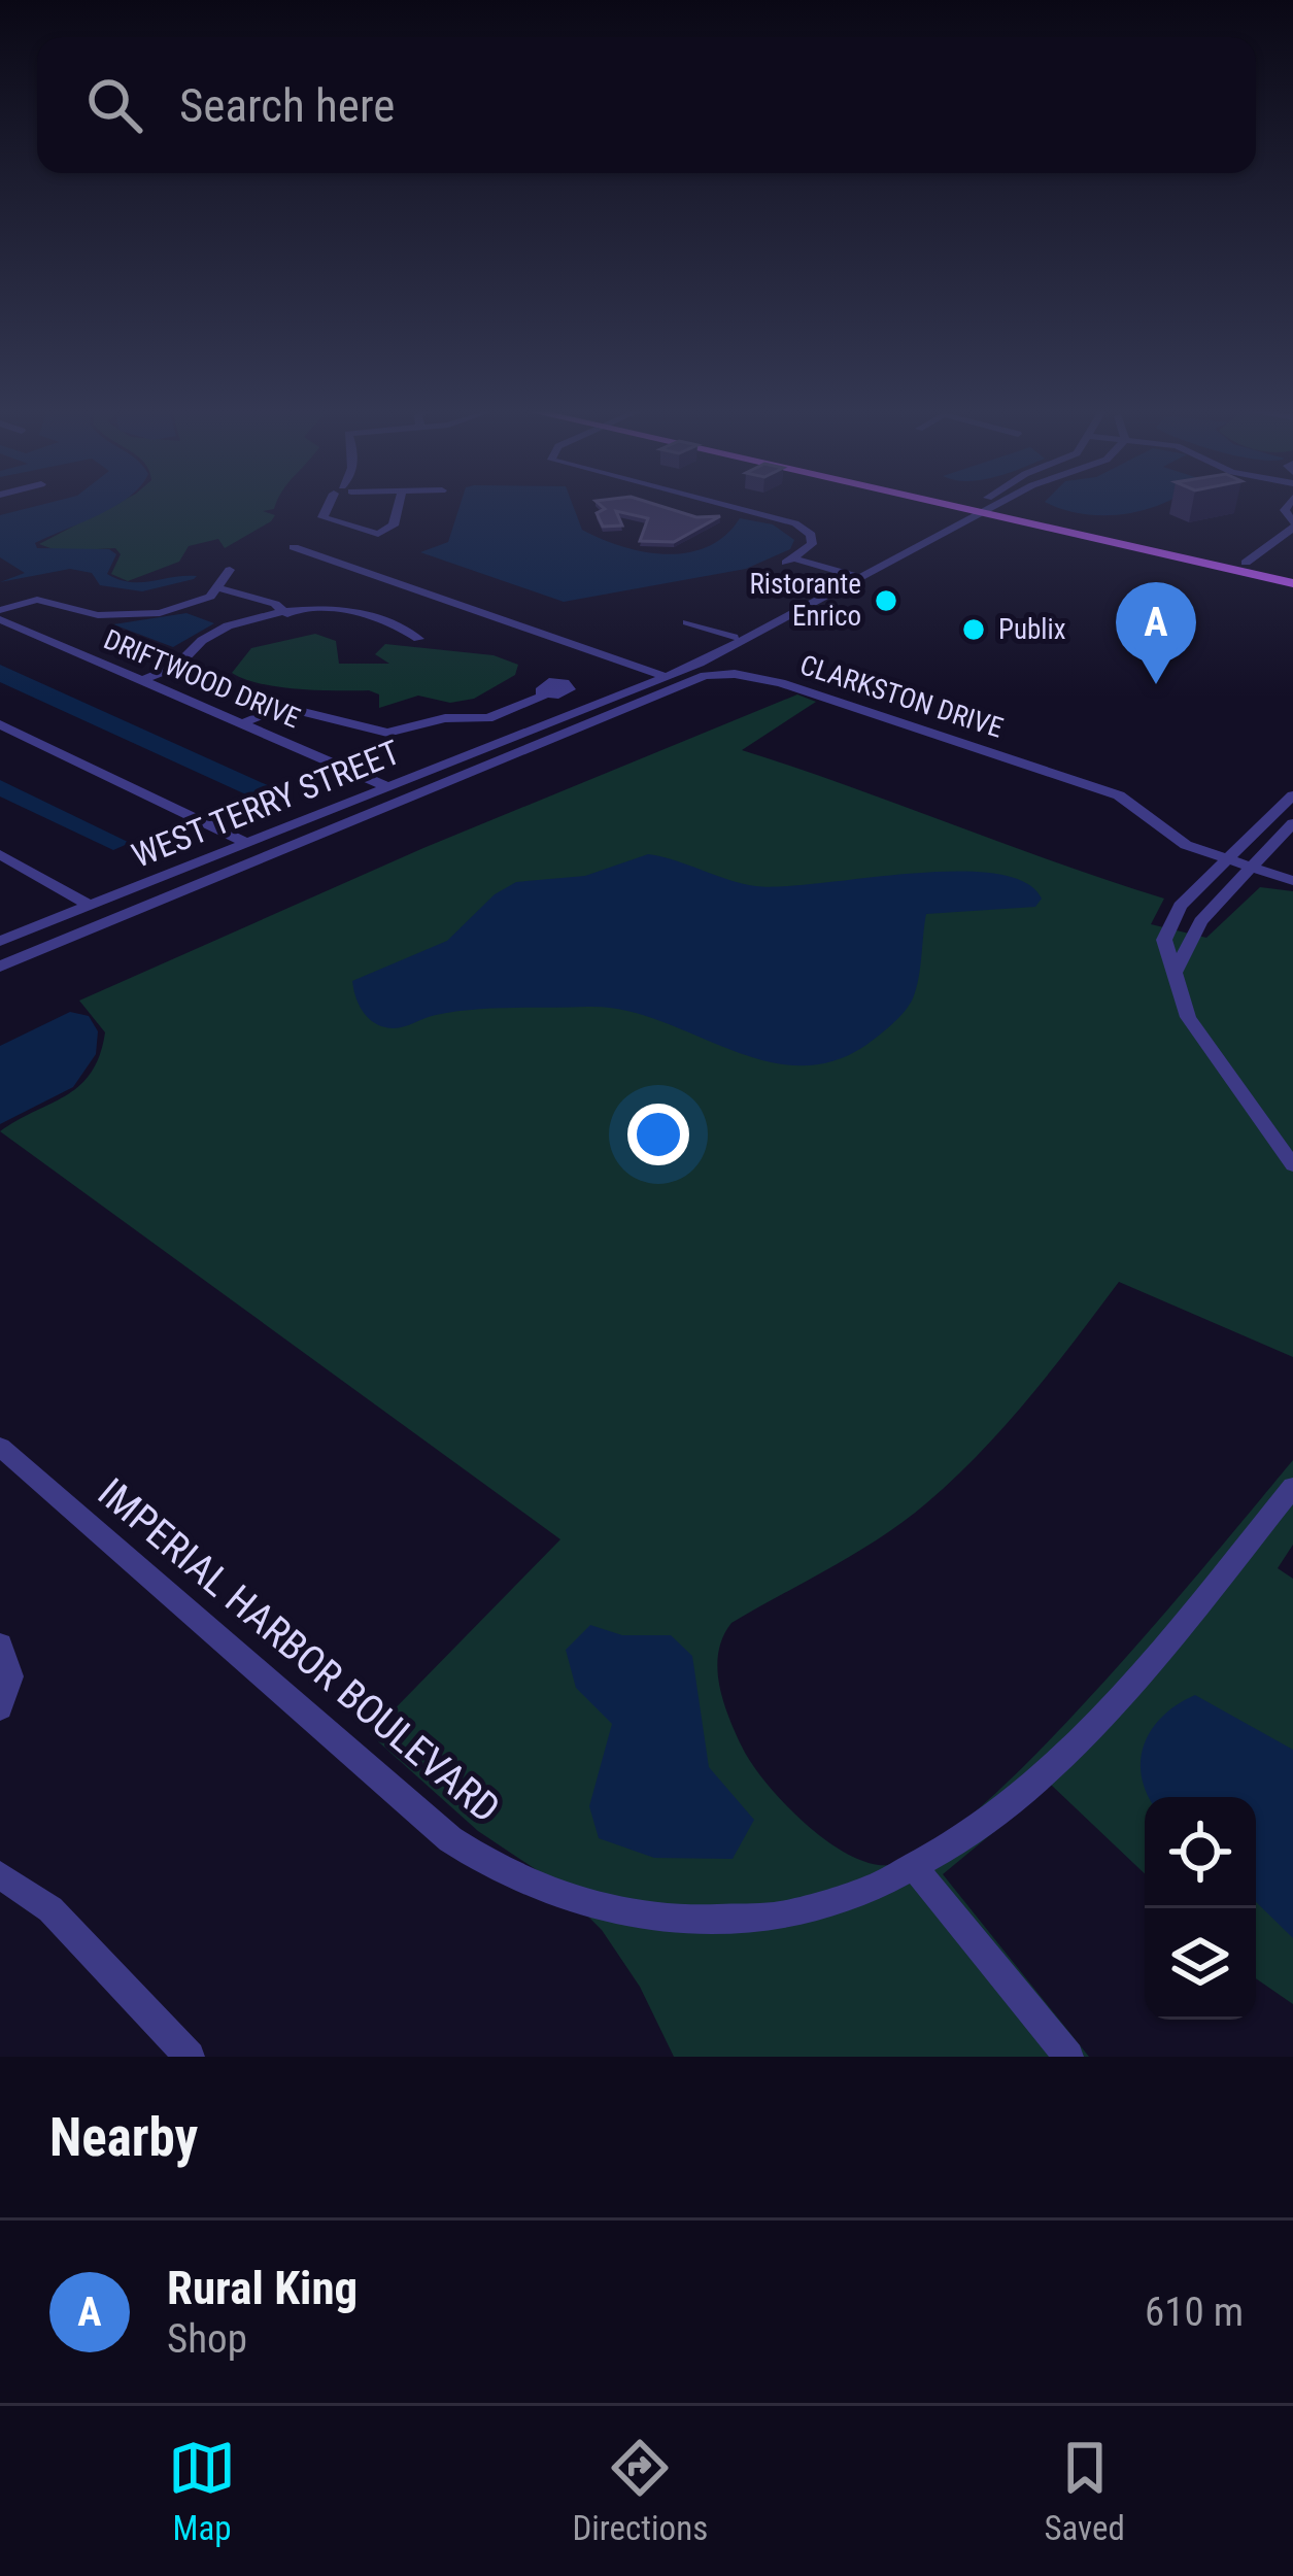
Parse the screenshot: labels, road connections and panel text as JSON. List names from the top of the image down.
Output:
{
  "streets": {
    "street": [
      "DRIFTWOOD DRIVE",
      "CLARKSTON DRIVE",
      "WEST TERRY STREET",
      "IMPERIAL HARBOR BOULEVARD"
    ]
  },
  "crossings": [
    ["DRIFTWOOD DRIVE", "WEST TERRY STREET"]
  ],
  "places": ["Ristorante Enrico", "Publix"],
  "page": {
    "search": "Search here",
    "pins": "A",
    "heading": "Nearby",
    "list": [
      {
        "mark": "A",
        "name": "Rural King",
        "note": "Shop",
        "value": "610 m"
      }
    ],
    "nav": ["Map", "Directions", "Saved"]
  }
}
